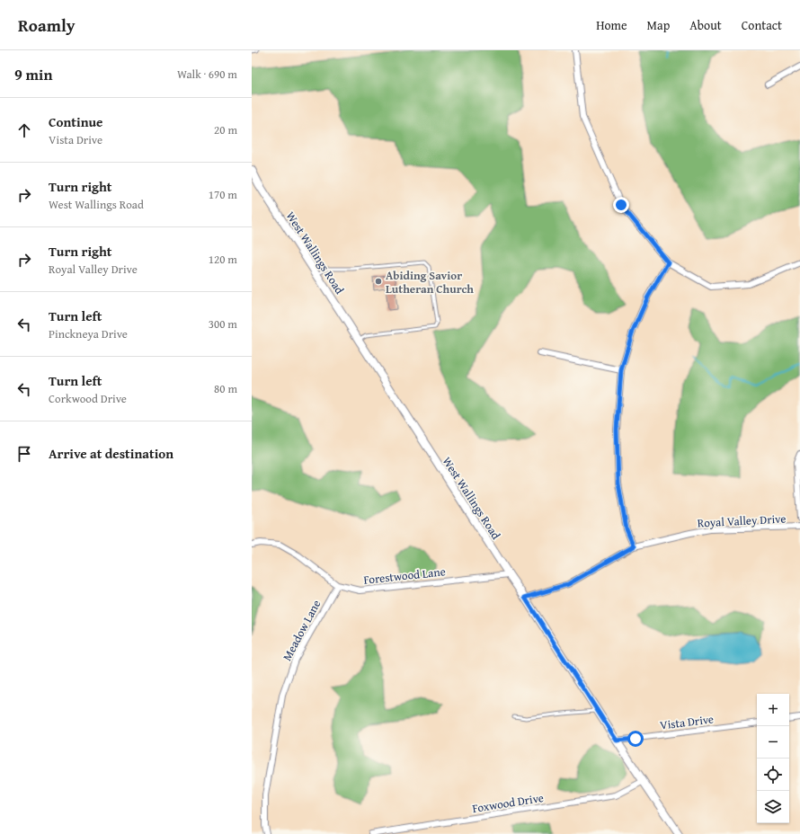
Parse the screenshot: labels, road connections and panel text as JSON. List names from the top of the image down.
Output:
{
  "streets": {
    "street": [
      "West Wallings Road",
      "Royal Valley Drive",
      "Forestwood Lane",
      "Meadow Lane",
      "Vista Drive",
      "Foxwood Drive"
    ]
  },
  "crossings": [
    ["West Wallings Road", "Royal Valley Drive"],
    ["West Wallings Road", "Forestwood Lane"],
    ["West Wallings Road", "Vista Drive"],
    ["West Wallings Road", "Foxwood Drive"],
    ["Forestwood Lane", "Meadow Lane"]
  ],
  "places": ["Abiding Savior Lutheran Church"],
  "page": {
    "header": "Roamly",
    "nav": [
      "Home",
      "Map",
      "About",
      "Contact"
    ],
    "heading": ["9 min", "Walk · 690 m"],
    "list": [
      ["Continue", "Vista Drive", "20 m"],
      ["Turn right", "West Wallings Road", "170 m"],
      ["Turn right", "Royal Valley Drive", "120 m"],
      ["Turn left", "Pinckneya Drive", "300 m"],
      ["Turn left", "Corkwood Drive", "80 m"],
      "Arrive at destination"
    ],
    "map_buttons": ["+", "−"]
  }
}
